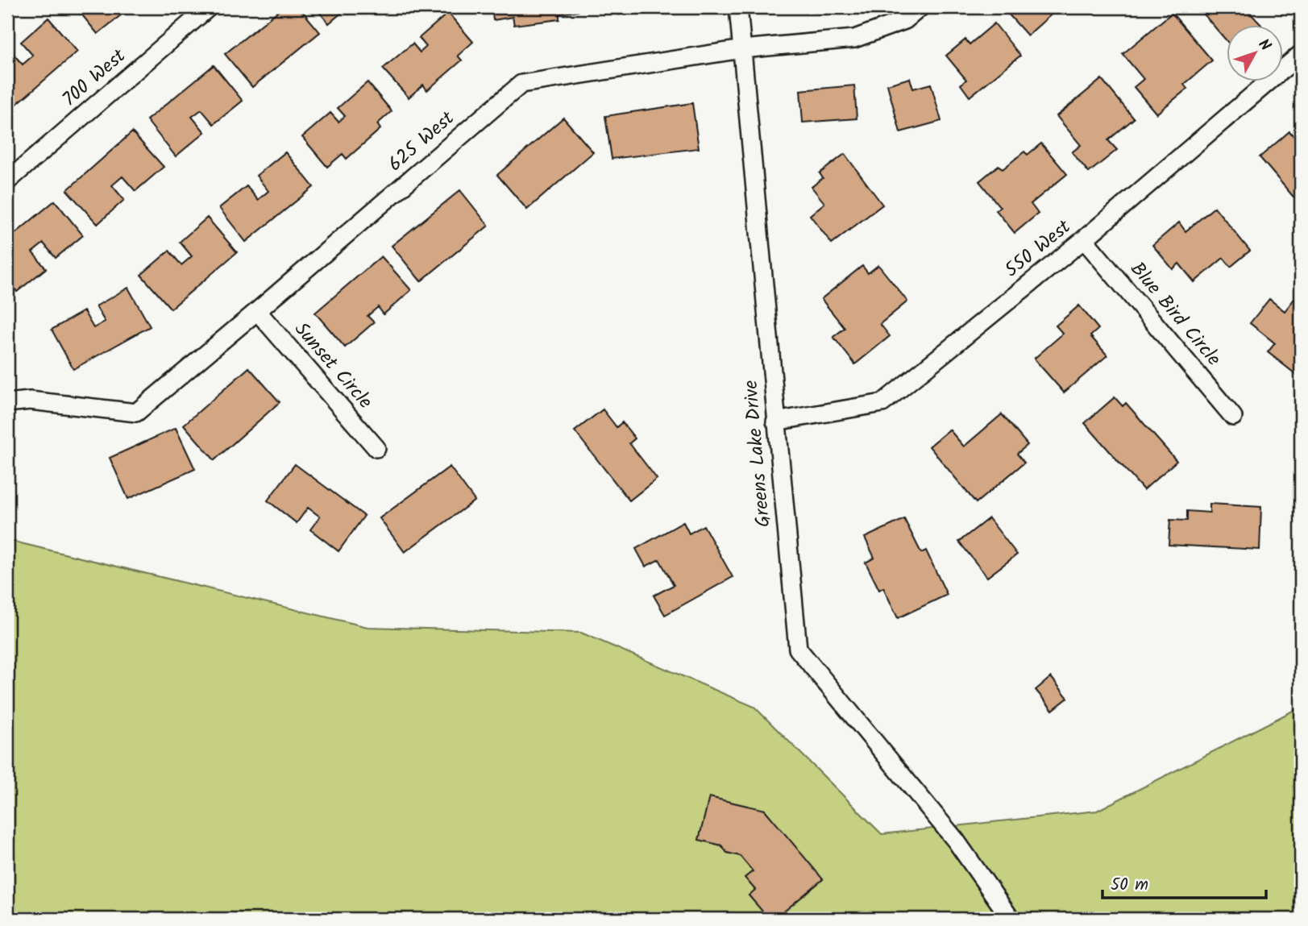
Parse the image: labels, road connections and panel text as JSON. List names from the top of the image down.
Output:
{
  "streets": {
    "street": [
      "700 West",
      "625 West",
      "550 West",
      "Blue Bird Circle",
      "Sunset Circle",
      "Greens Lake Drive"
    ]
  },
  "crossings": [
    ["625 West", "Sunset Circle"],
    ["625 West", "Greens Lake Drive"],
    ["550 West", "Blue Bird Circle"],
    ["550 West", "Greens Lake Drive"]
  ],
  "scale_bar": "50 m",
  "north": "top right"
}
